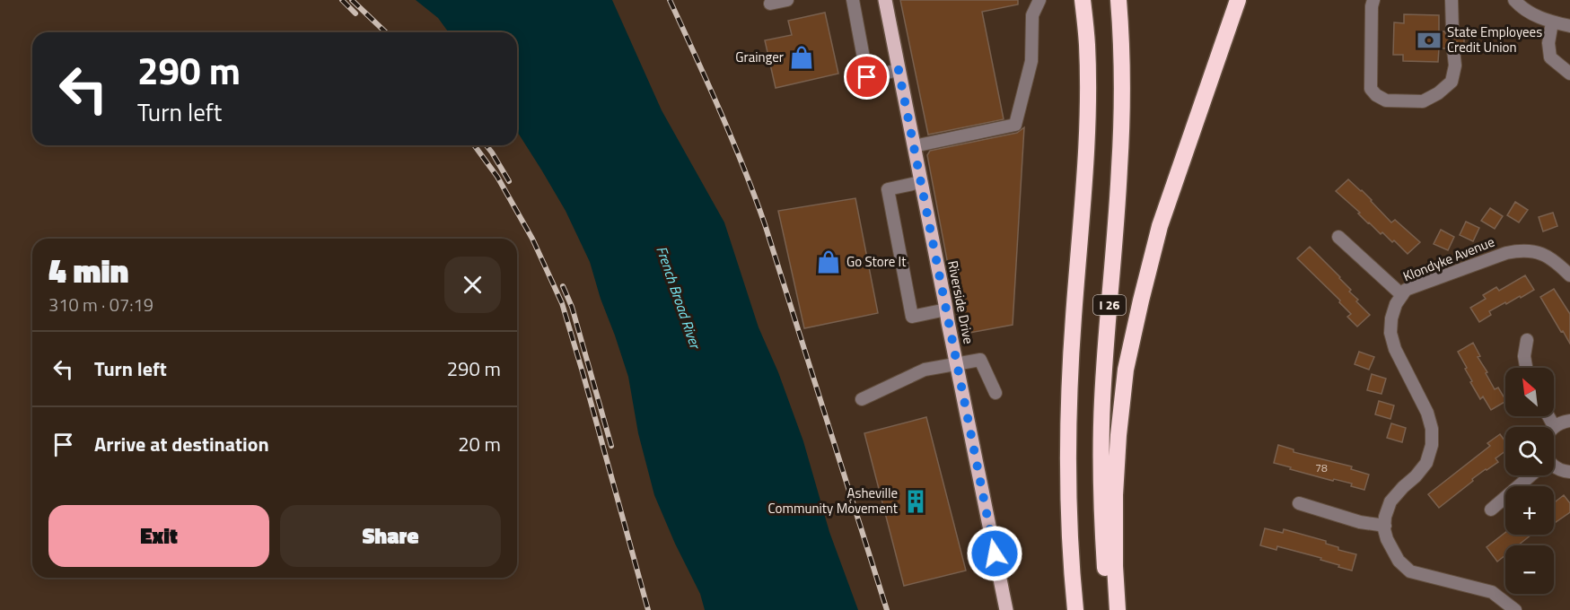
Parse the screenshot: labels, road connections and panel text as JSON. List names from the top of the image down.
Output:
{
  "streets": {
    "highway": ["I 26"],
    "main road": ["Riverside Drive"],
    "street": ["Klondyke Avenue"]
  },
  "water": ["French Broad River"],
  "places": {
    "bank": ["State Employees Credit Union"],
    "shop": ["Grainger", "Go Store It"],
    "building": ["Asheville Community Movement"]
  },
  "house_numbers": ["78"],
  "north": "top left",
  "page": {
    "turn": ["290 m", "Turn left"],
    "heading": ["4 min", "310 m · 07:19"],
    "list": [
      {
        "name": "Turn left",
        "value": "290 m"
      },
      {
        "name": "Arrive at destination",
        "value": "20 m"
      }
    ],
    "map_buttons": ["+", "−"],
    "buttons": ["Exit", "Share"]
  }
}
